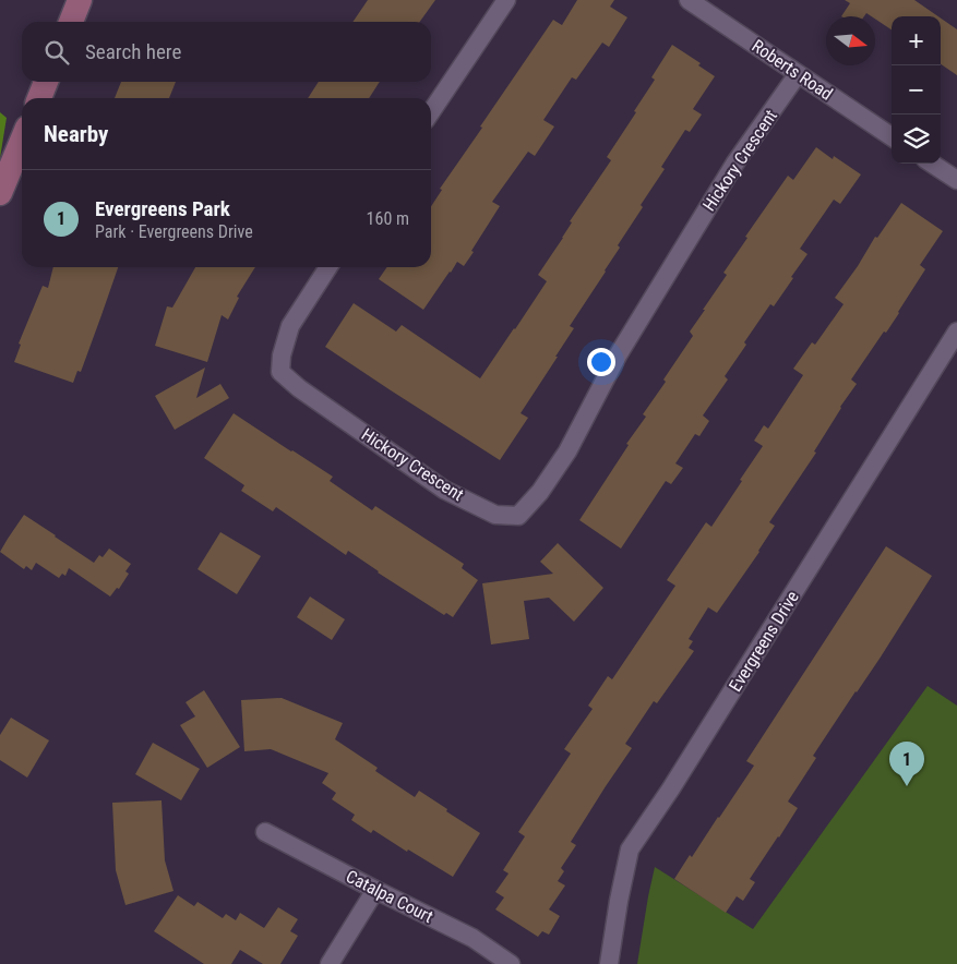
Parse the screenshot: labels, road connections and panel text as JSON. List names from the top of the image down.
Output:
{
  "streets": {
    "street": [
      "Roberts Road",
      "Hickory Crescent",
      "Evergreens Drive",
      "Catalpa Court"
    ]
  },
  "crossings": [
    ["Roberts Road", "Hickory Crescent"]
  ],
  "north": "right",
  "page": {
    "map_buttons": ["+", "−"],
    "search": "Search here",
    "heading": "Nearby",
    "list": [
      {
        "mark": "1",
        "name": "Evergreens Park",
        "note": "Park · Evergreens Drive",
        "value": "160 m"
      }
    ],
    "pins": "1"
  }
}
